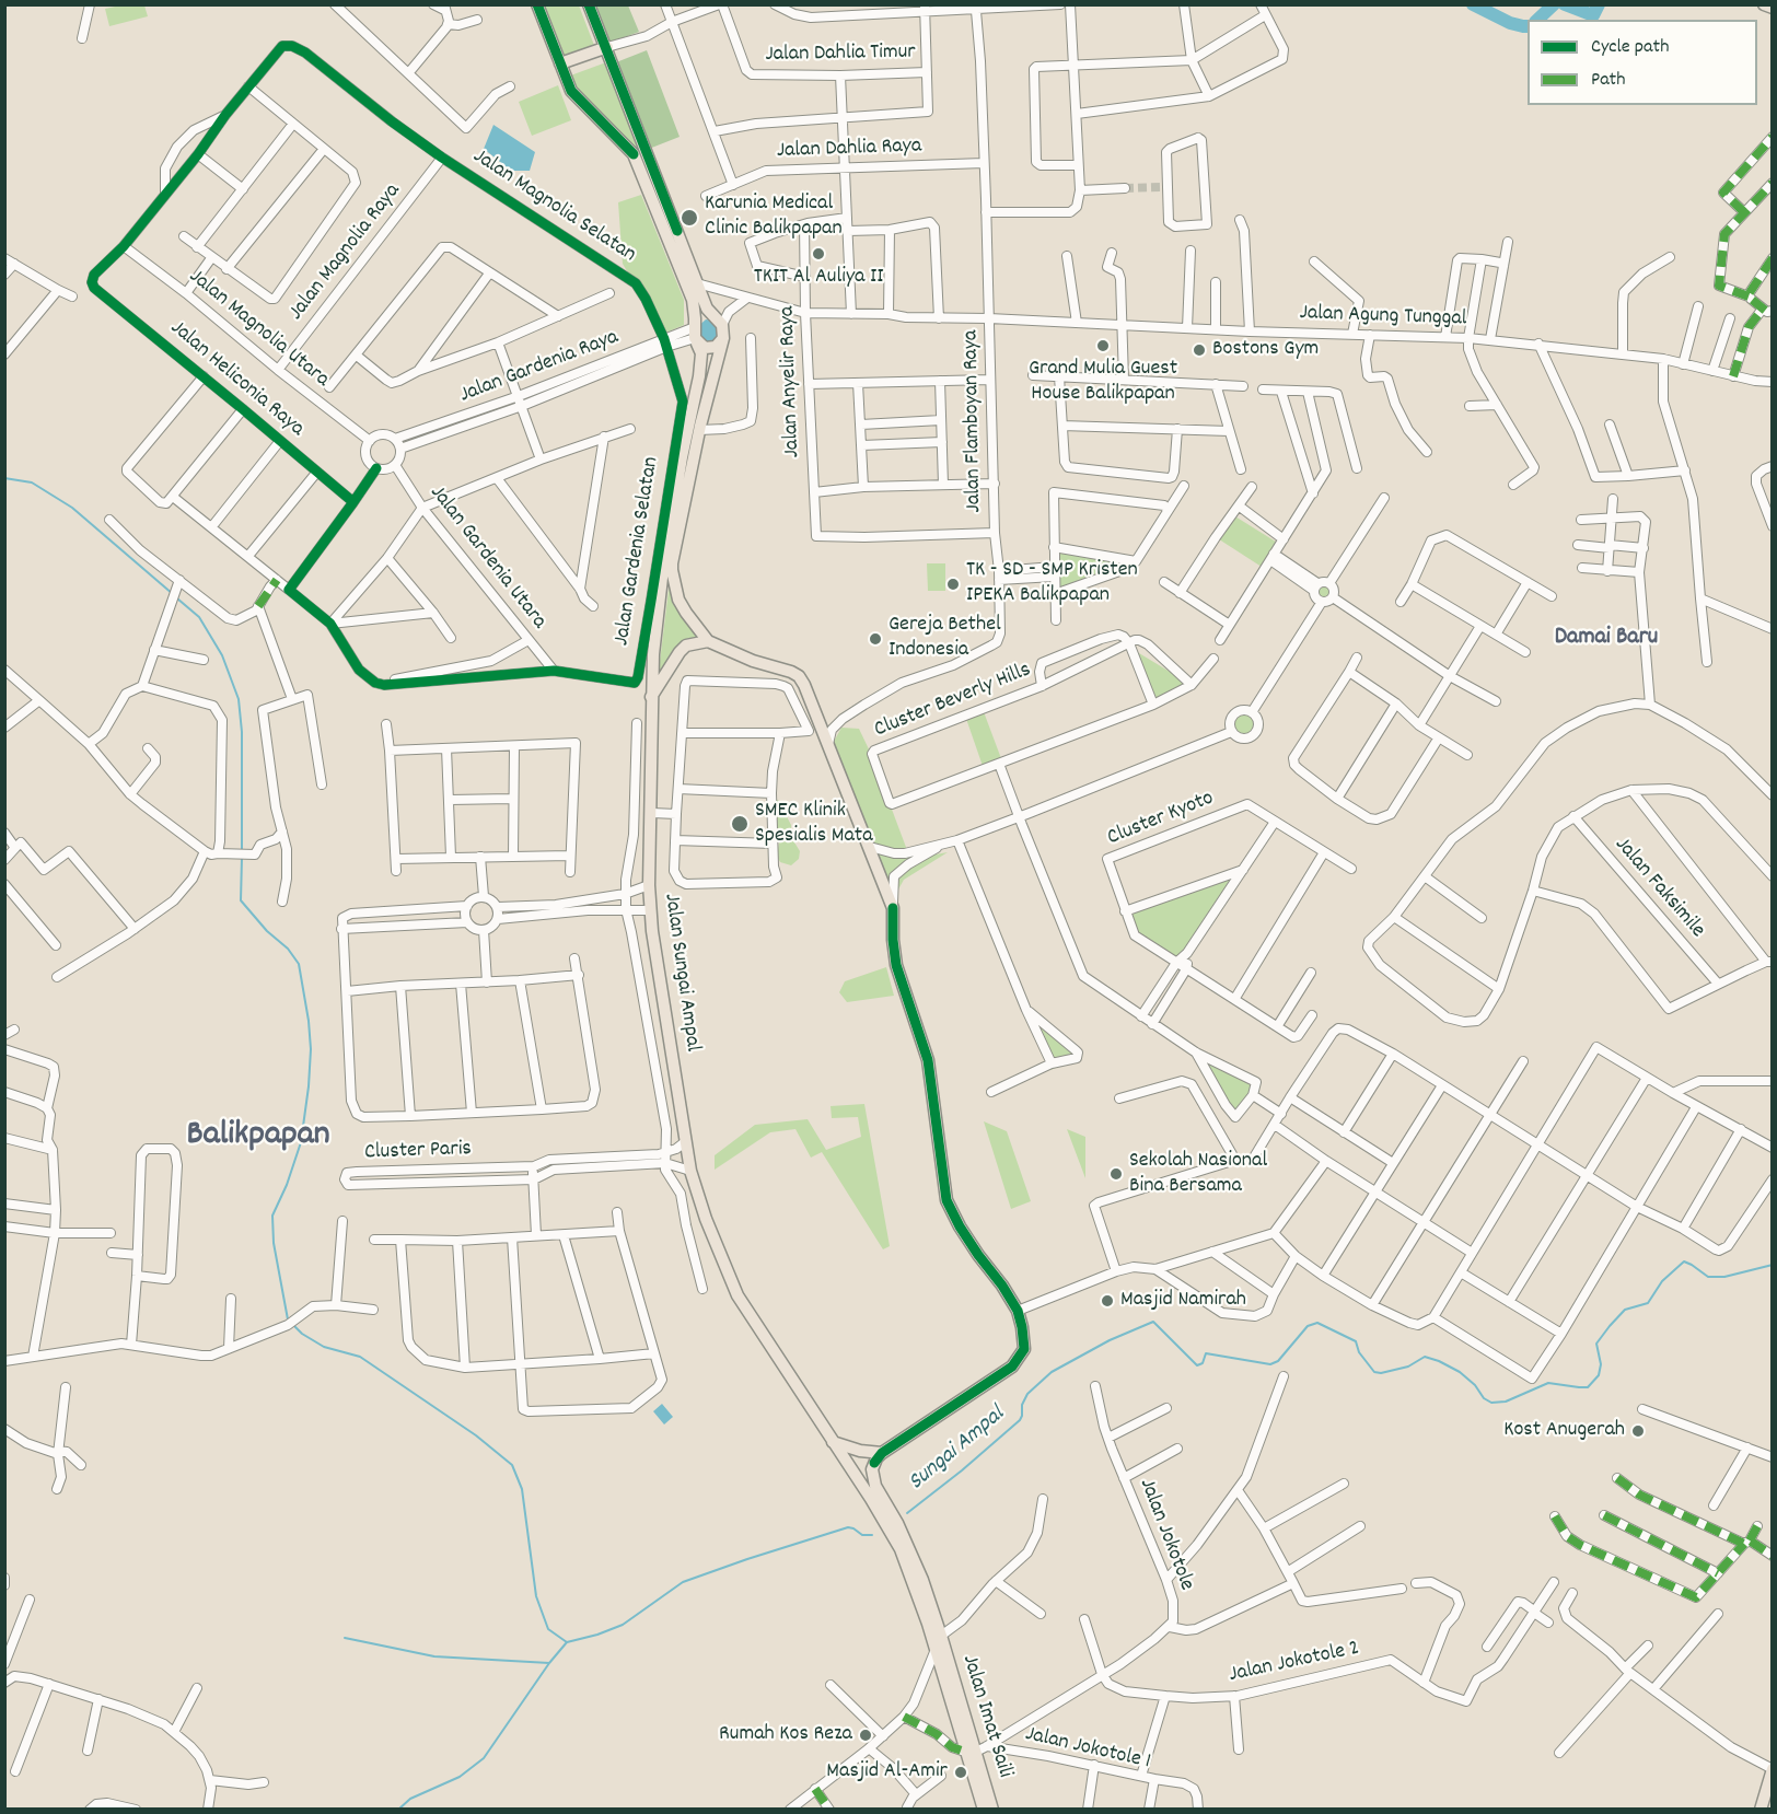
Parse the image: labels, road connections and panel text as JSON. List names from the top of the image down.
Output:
{
  "streets": {
    "main road": ["Jalan Sungai Ampal", "Jalan Imat Saili"],
    "street": [
      "Jalan Dahlia Timur",
      "Jalan Dahlia Raya",
      "Jalan Magnolia Selatan",
      "Jalan Magnolia Raya",
      "Jalan Agung Tunggal",
      "Jalan Magnolia Utara",
      "Jalan Gardenia Raya",
      "Jalan Heliconia Raya",
      "Jalan Anyelir Raya",
      "Jalan Flamboyan Raya",
      "Jalan Gardenia Selatan",
      "Jalan Gardenia Utara",
      "Cluster Beverly Hills",
      "Cluster Kyoto",
      "Jalan Faksimile",
      "Cluster Paris",
      "Jalan Jokotole",
      "Jalan Jokotole 2",
      "Jalan Jokotole 1"
    ]
  },
  "crossings": [
    ["Jalan Dahlia Raya", "Jalan Flamboyan Raya"],
    ["Jalan Magnolia Selatan", "Jalan Magnolia Raya"],
    ["Jalan Magnolia Selatan", "Jalan Gardenia Raya"],
    ["Jalan Magnolia Selatan", "Jalan Gardenia Selatan"],
    ["Jalan Magnolia Raya", "Jalan Magnolia Utara"],
    ["Jalan Agung Tunggal", "Jalan Anyelir Raya"],
    ["Jalan Agung Tunggal", "Jalan Flamboyan Raya"],
    ["Jalan Magnolia Utara", "Jalan Gardenia Raya"],
    ["Jalan Magnolia Utara", "Jalan Heliconia Raya"],
    ["Jalan Magnolia Utara", "Jalan Gardenia Utara"],
    ["Jalan Gardenia Raya", "Jalan Gardenia Selatan"],
    ["Jalan Gardenia Raya", "Jalan Gardenia Utara"],
    ["Jalan Gardenia Raya", "Jalan Sungai Ampal"],
    ["Jalan Anyelir Raya", "Jalan Flamboyan Raya"],
    ["Jalan Gardenia Selatan", "Jalan Gardenia Utara"],
    ["Jalan Sungai Ampal", "Jalan Imat Saili"],
    ["Jalan Imat Saili", "Jalan Jokotole 1"]
  ],
  "districts": ["Damai Baru", "Balikpapan"],
  "water": ["Sungai Ampal"],
  "places": [
    "Karunia Medical Clinic Balikpapan",
    "TKIT Al Auliya II",
    "Grand Mulia Guest House Balikpapan",
    "Bostons Gym",
    "TK - SD - SMP Kristen IPEKA Balikpapan",
    "Gereja Bethel Indonesia",
    "SMEC Klinik Spesialis Mata",
    "Sekolah Nasional Bina Bersama",
    "Masjid Namirah",
    "Kost Anugerah",
    "Rumah Kos Reza",
    "Masjid Al-Amir"
  ],
  "legend": ["Cycle path", "Path"]
}
